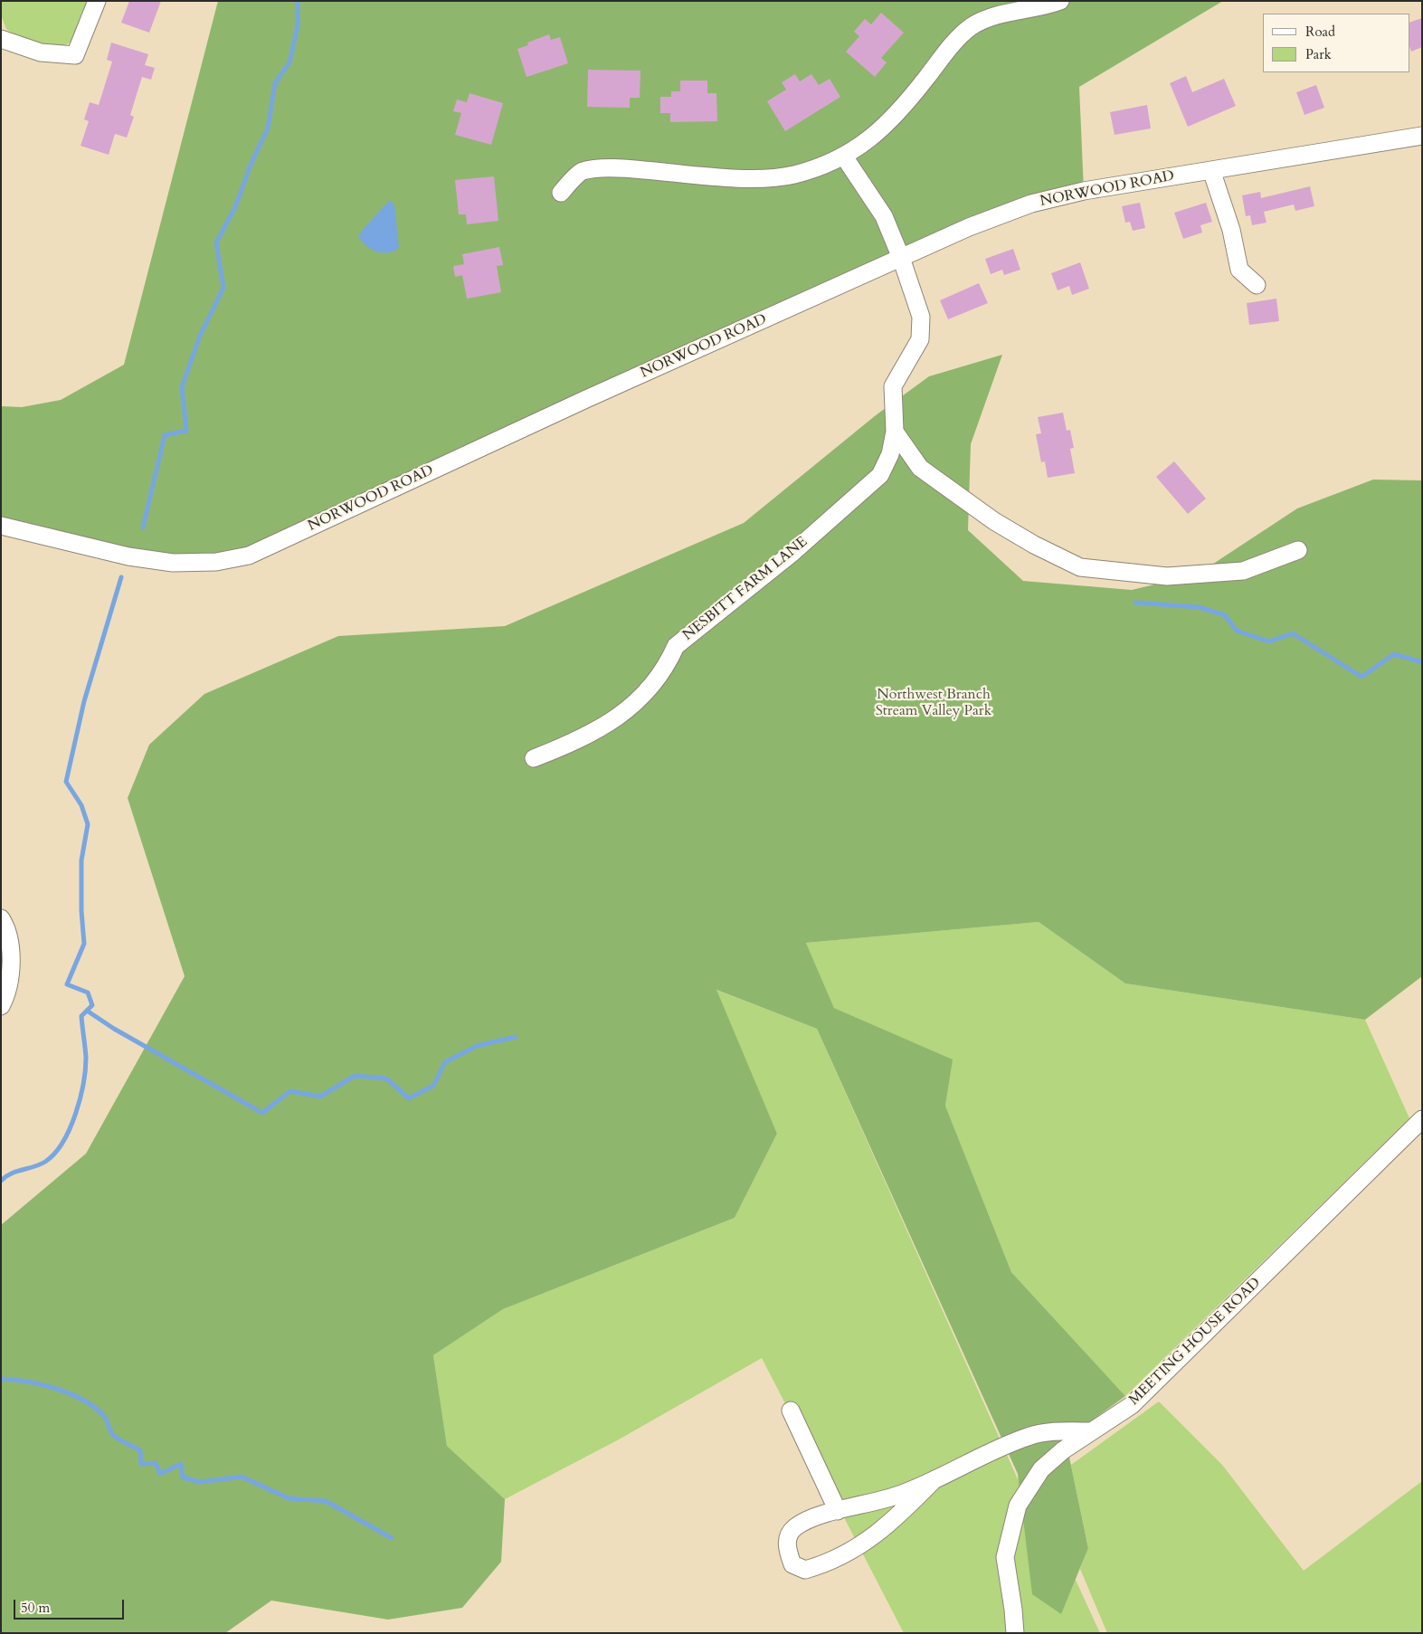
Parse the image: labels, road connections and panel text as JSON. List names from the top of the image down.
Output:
{
  "streets": {
    "street": ["NORWOOD ROAD", "NESBITT FARM LANE", "MEETING HOUSE ROAD"]
  },
  "crossings": [
    ["NORWOOD ROAD", "NESBITT FARM LANE"]
  ],
  "parks": ["Northwest Branch Stream Valley Park"],
  "legend": ["Road", "Park"],
  "scale_bar": "50 m"
}
